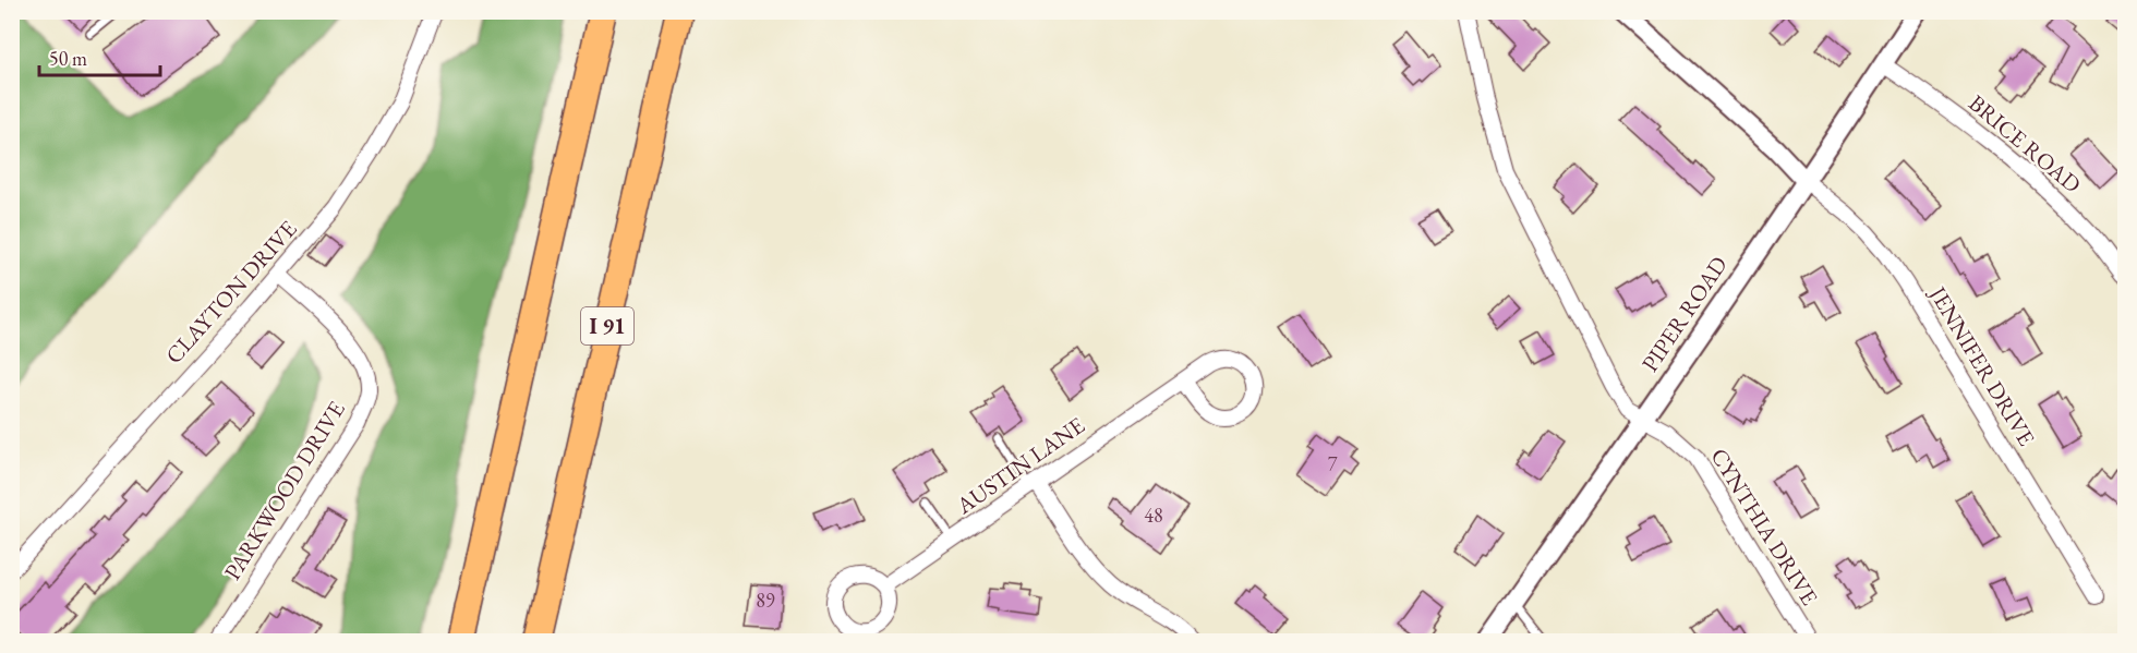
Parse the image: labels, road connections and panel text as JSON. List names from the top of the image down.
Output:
{
  "streets": {
    "highway": ["I 91"],
    "street": [
      "BRICE ROAD",
      "CLAYTON DRIVE",
      "PIPER ROAD",
      "JENNIFER DRIVE",
      "AUSTIN LANE",
      "PARKWOOD DRIVE",
      "CYNTHIA DRIVE"
    ]
  },
  "crossings": [
    ["BRICE ROAD", "PIPER ROAD"],
    ["CLAYTON DRIVE", "PARKWOOD DRIVE"],
    ["PIPER ROAD", "JENNIFER DRIVE"],
    ["PIPER ROAD", "CYNTHIA DRIVE"]
  ],
  "house_numbers": ["7", "48", "89"],
  "scale_bar": "50 m"
}
